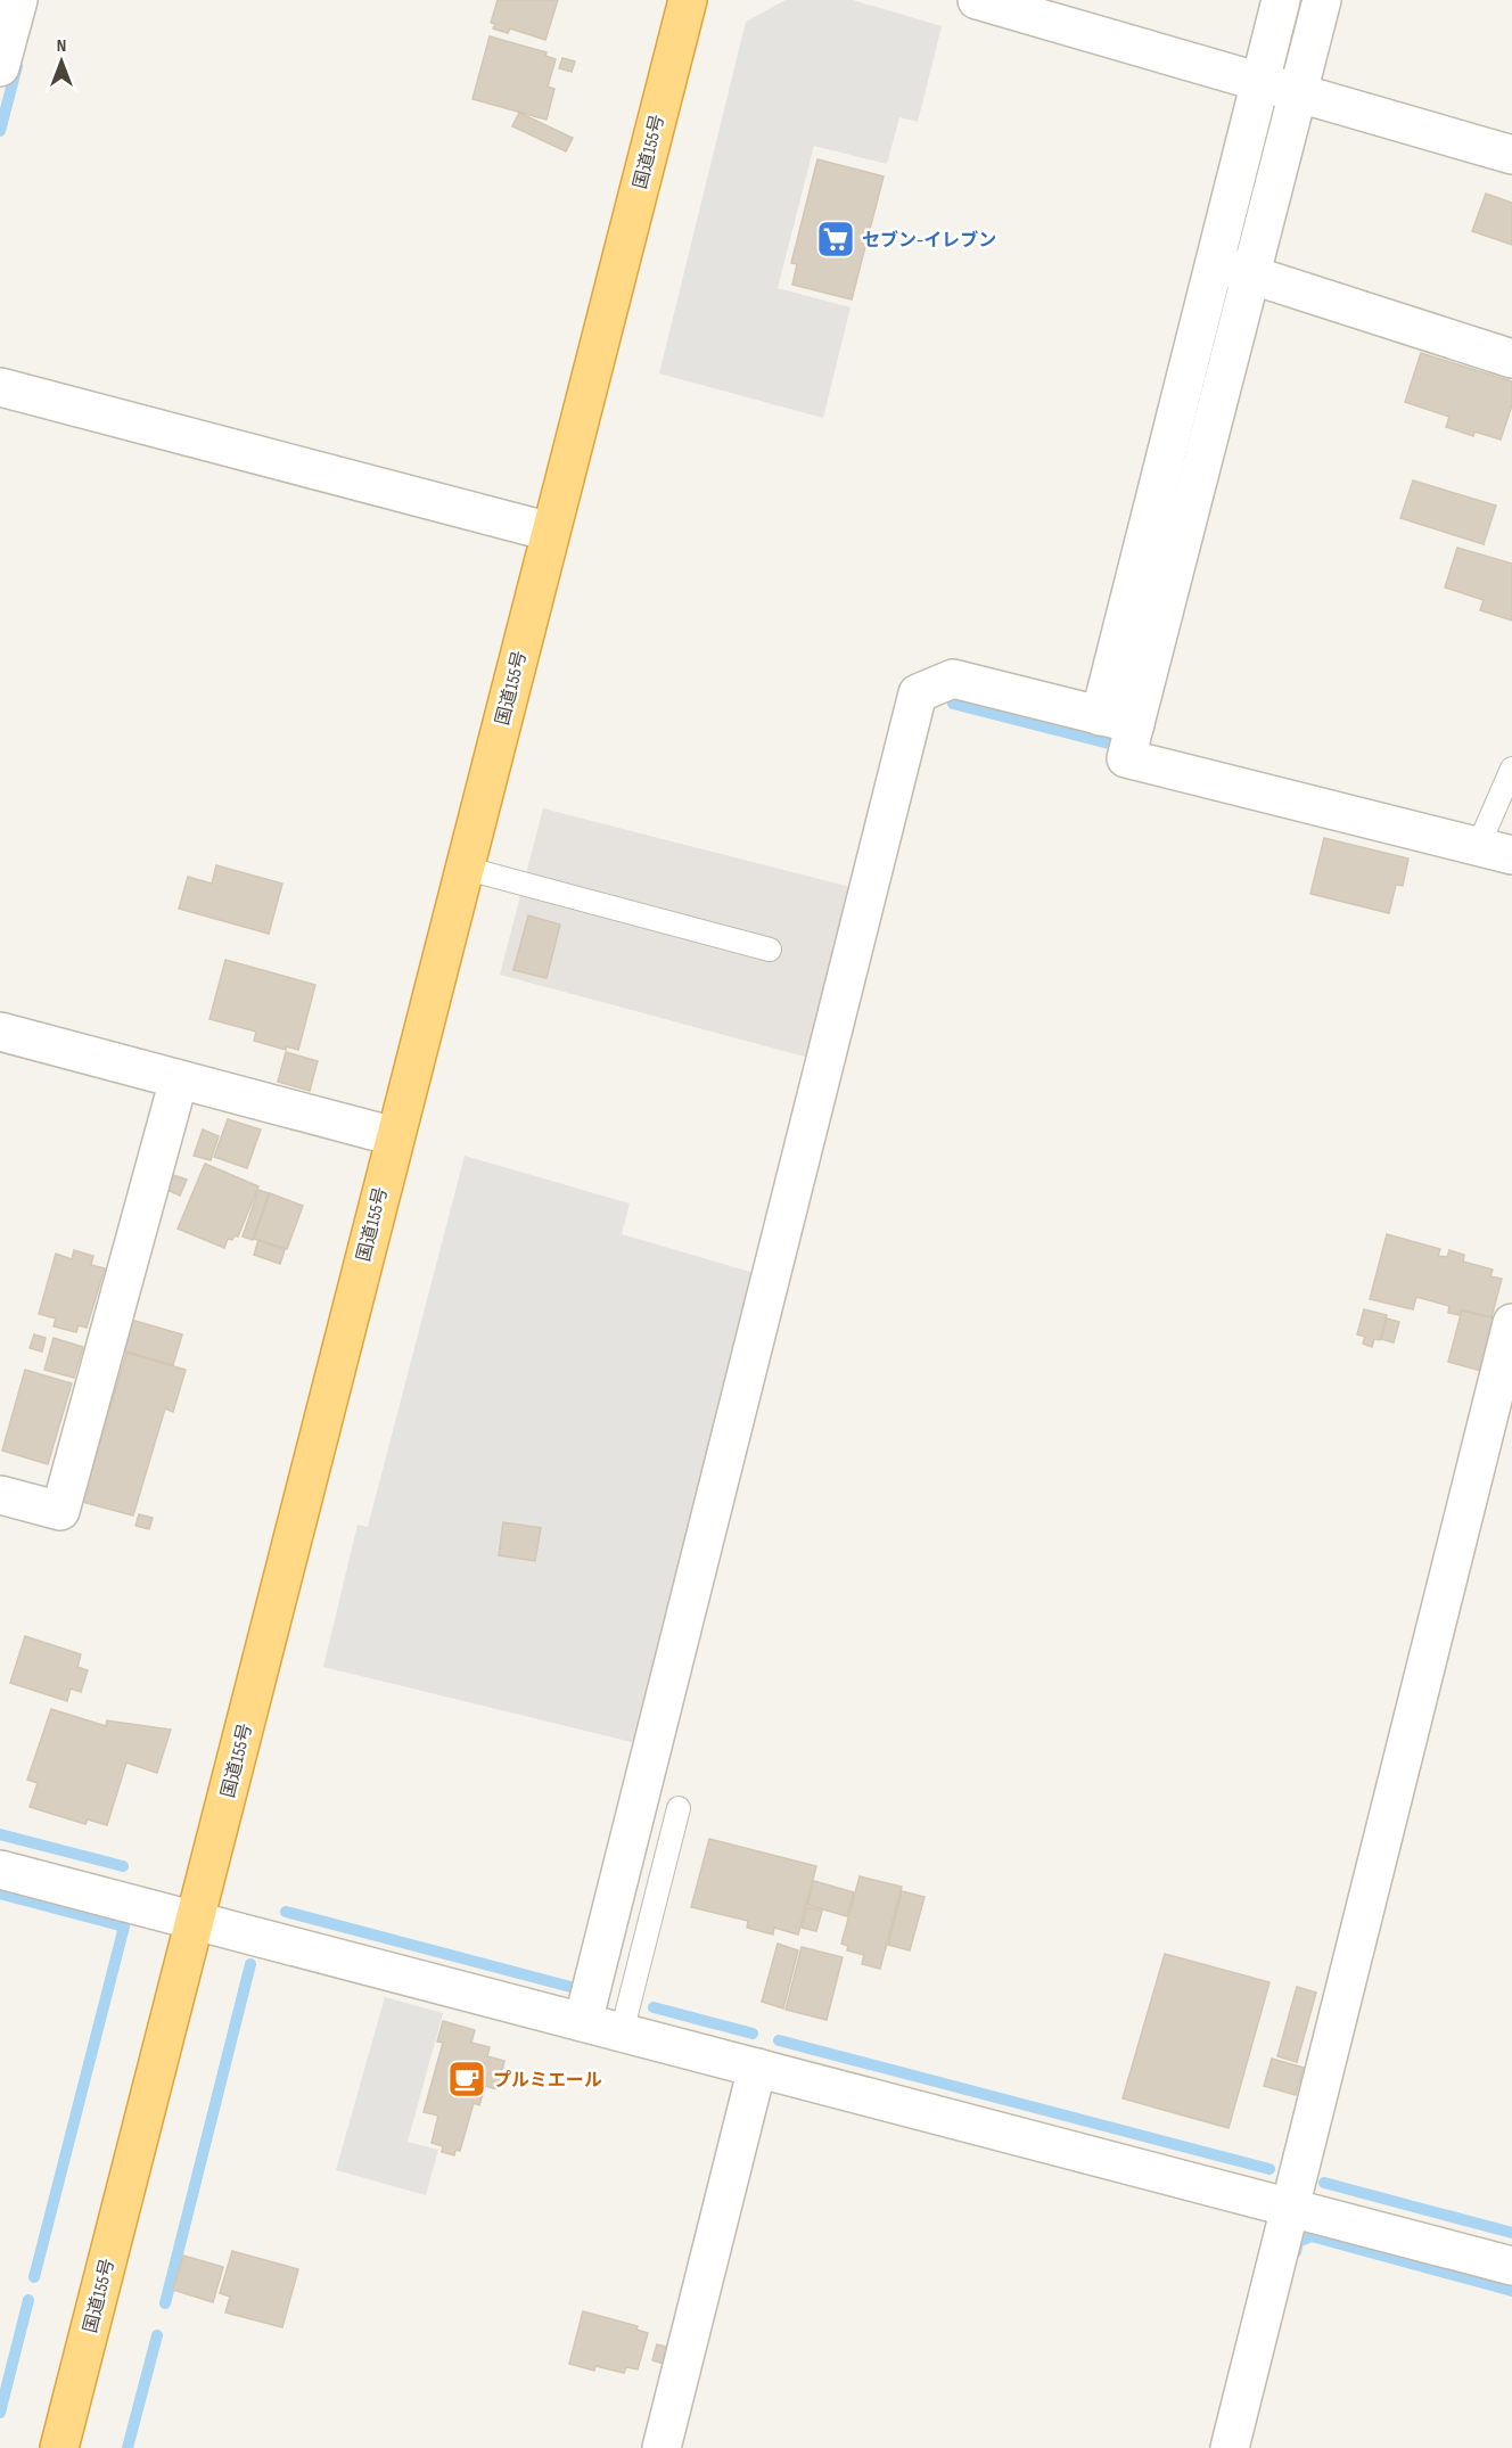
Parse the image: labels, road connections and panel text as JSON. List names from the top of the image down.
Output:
{
  "streets": {
    "highway": ["国道155号"]
  },
  "places": {
    "supermarket": ["セブン-イレブン"],
    "cafe": ["プルミエール"]
  },
  "north": "top"
}
